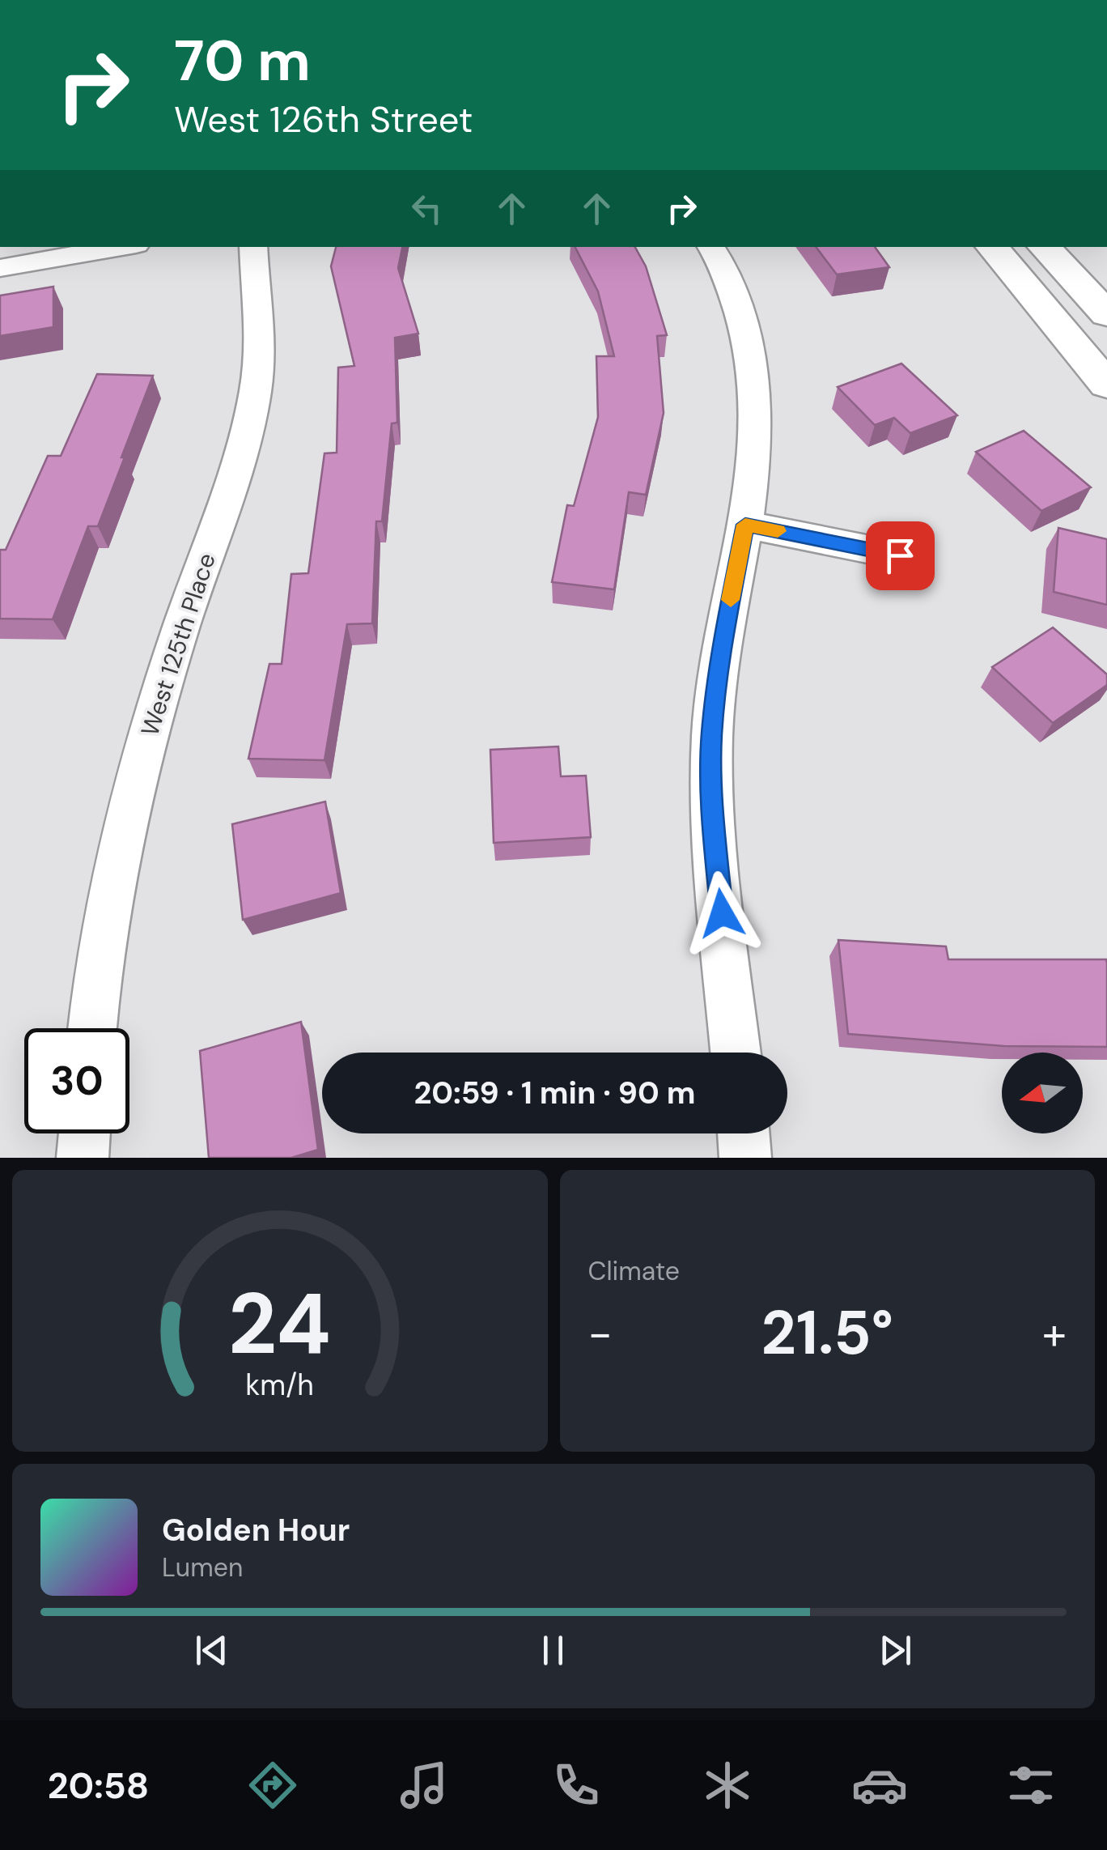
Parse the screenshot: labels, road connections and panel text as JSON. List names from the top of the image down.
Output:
{
  "streets": {
    "street": ["West 125th Place"]
  },
  "north": "left",
  "page": {
    "turn": ["70 m", "West 126th Street"],
    "limit": "30",
    "trip": "20:59 · 1 min · 90 m",
    "tile": "Climate",
    "heat": ["−", "21.5°", "+"],
    "song": ["Golden Hour", "Lumen"],
    "tabs": "20:58",
    "gauge": ["24", "km/h"]
  }
}
